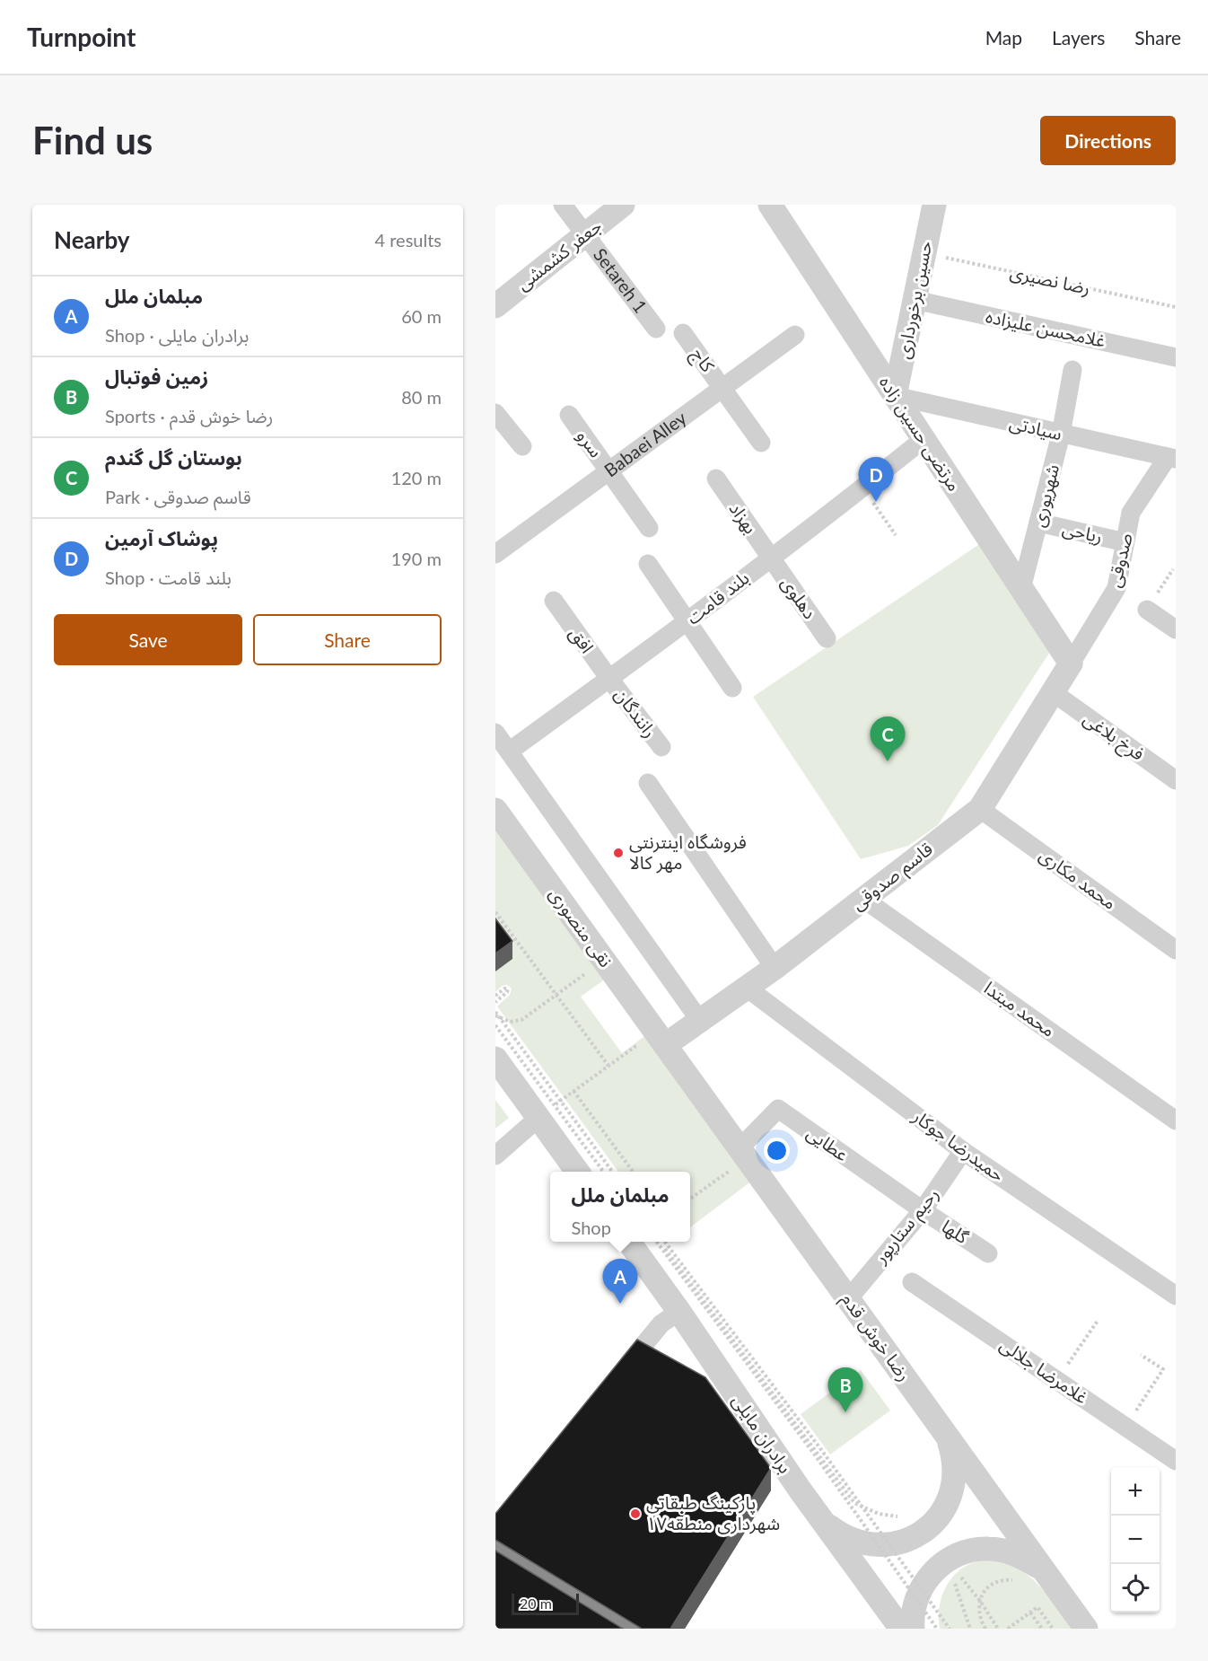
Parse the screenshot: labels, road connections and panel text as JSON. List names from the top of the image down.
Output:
{
  "streets": {
    "street": [
      "جعفر کشمشی",
      "Setareh 1",
      "حسین برخورداری",
      "غلامحسن علیزاده",
      "کاج",
      "سیادتی",
      "مرتضی حسین زاده",
      "سرو",
      "Babaei Alley",
      "شهریوری",
      "بهزاد",
      "ریاحی",
      "صدوقی",
      "بلند قامت",
      "دهلوی",
      "افق",
      "رانندگان",
      "فرخ بلاغی",
      "قاسم صدوقی",
      "محمد مکاری",
      "نقی منصوری",
      "محمد مبتدا",
      "عطایی",
      "حمیدرضا جوکار",
      "رحیم ستارپور",
      "گلها",
      "رضا خوش قدم",
      "غلامرضا جلالی",
      "برادران مایلی"
    ],
    "path": ["رضا نصیری"]
  },
  "crossings": [
    ["جعفر کشمشی", "Setareh 1"],
    ["رضا نصیری", "حسین برخورداری"],
    ["حسین برخورداری", "غلامحسن علیزاده"],
    ["حسین برخورداری", "سیادتی"],
    ["حسین برخورداری", "مرتضی حسین زاده"],
    ["کاج", "Babaei Alley"],
    ["سیادتی", "مرتضی حسین زاده"],
    ["سیادتی", "شهریوری"],
    ["سیادتی", "صدوقی"],
    ["مرتضی حسین زاده", "شهریوری"],
    ["مرتضی حسین زاده", "صدوقی"],
    ["مرتضی حسین زاده", "بلند قامت"],
    ["مرتضی حسین زاده", "قاسم صدوقی"],
    ["سرو", "Babaei Alley"],
    ["شهریوری", "ریاحی"],
    ["بهزاد", "بلند قامت"],
    ["بهزاد", "دهلوی"],
    ["ریاحی", "صدوقی"],
    ["صدوقی", "قاسم صدوقی"],
    ["بلند قامت", "دهلوی"],
    ["بلند قامت", "افق"],
    ["بلند قامت", "رانندگان"],
    ["افق", "رانندگان"],
    ["فرخ بلاغی", "قاسم صدوقی"],
    ["قاسم صدوقی", "محمد مکاری"],
    ["قاسم صدوقی", "نقی منصوری"],
    ["قاسم صدوقی", "محمد مبتدا"],
    ["قاسم صدوقی", "حمیدرضا جوکار"],
    ["قاسم صدوقی", "رضا خوش قدم"],
    ["نقی منصوری", "رضا خوش قدم"],
    ["عطایی", "رحیم ستارپور"],
    ["عطایی", "گلها"],
    ["عطایی", "رضا خوش قدم"],
    ["حمیدرضا جوکار", "رحیم ستارپور"],
    ["رحیم ستارپور", "گلها"],
    ["رحیم ستارپور", "رضا خوش قدم"]
  ],
  "places": ["فروشگاه اینترنتی مهر کالا", "پارکینگ طبقاتی شهرداری منطقه۱۷"],
  "scale_bar": "20 m",
  "page": {
    "header": "Turnpoint",
    "nav": ["Map", "Layers", "Share"],
    "buttons": [
      "Directions",
      ["Save", "Share"]
    ],
    "title": "Find us",
    "heading": ["Nearby", "4 results"],
    "list": [
      {
        "mark": "A",
        "name": "مبلمان ملل",
        "note": "Shop · برادران مایلی",
        "value": "60 m"
      },
      {
        "mark": "B",
        "name": "زمین فوتبال",
        "note": "Sports · رضا خوش قدم",
        "value": "80 m"
      },
      {
        "mark": "C",
        "name": "بوستان گل گندم",
        "note": "Park · قاسم صدوقی",
        "value": "120 m"
      },
      {
        "mark": "D",
        "name": "پوشاک آرمین",
        "note": "Shop · بلند قامت",
        "value": "190 m"
      }
    ],
    "pins": [
      "D",
      "C",
      "A",
      "B"
    ],
    "popup": ["مبلمان ملل", "Shop"],
    "map_buttons": ["+", "−"],
    "scale": "20 m"
  }
}
